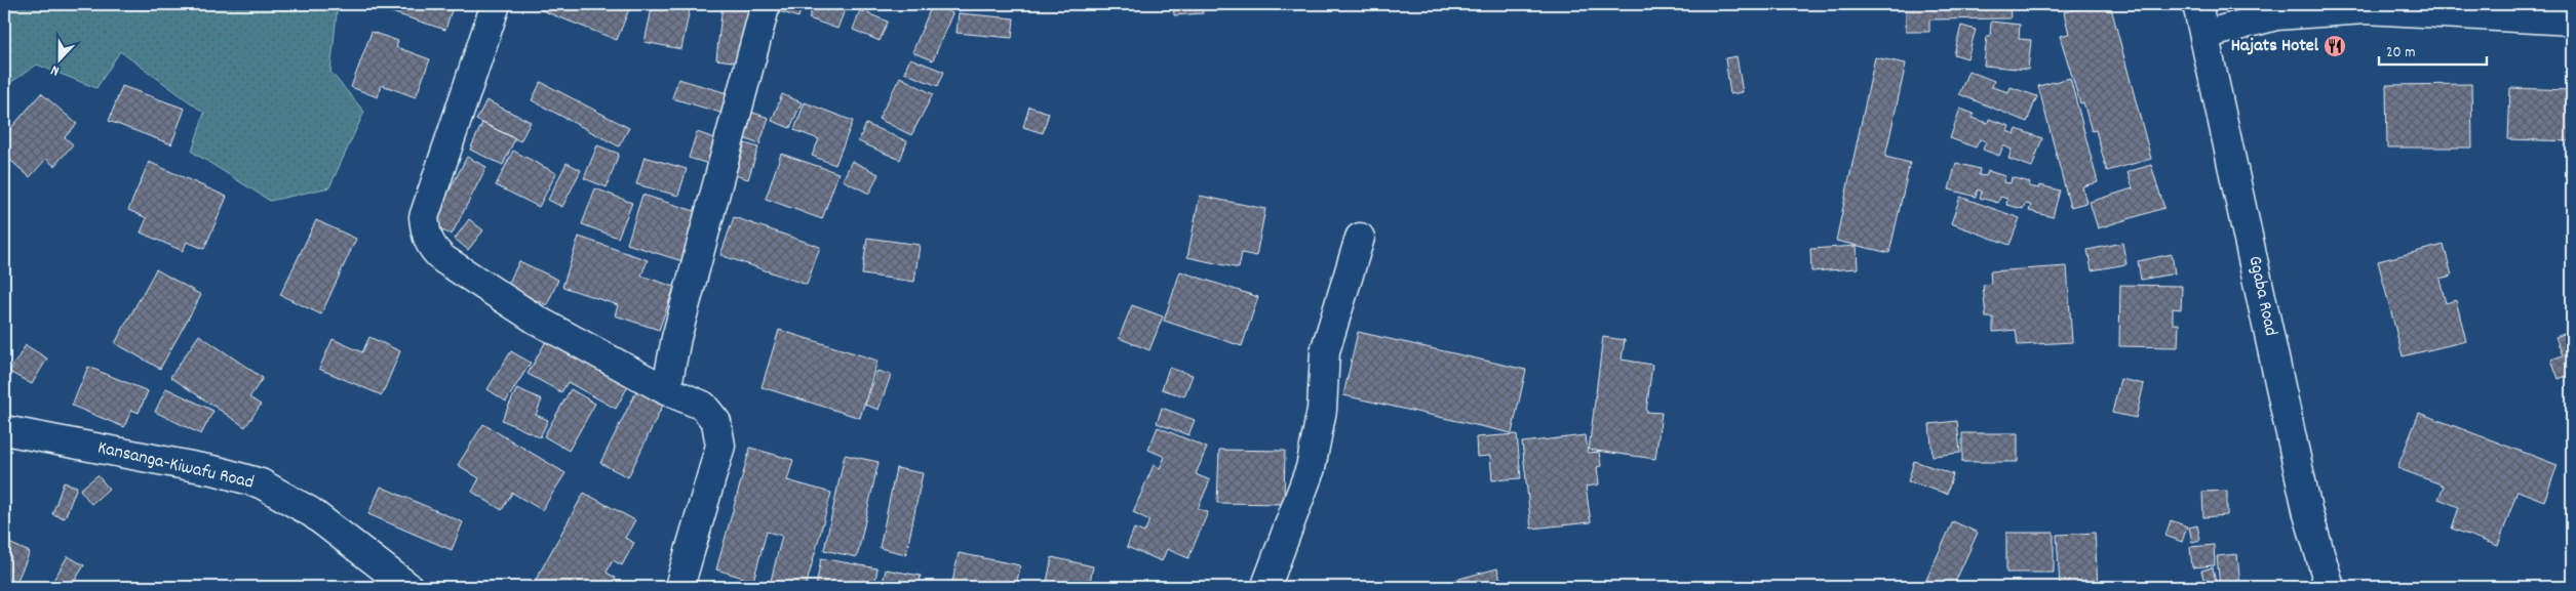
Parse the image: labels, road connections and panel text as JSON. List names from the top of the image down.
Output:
{
  "streets": {
    "street": ["Ggaba Road", "Kansanga-Kiwafu Road"]
  },
  "places": {
    "restaurant": ["Hajats Hotel"]
  },
  "scale_bar": "20 m",
  "north": "bottom"
}
